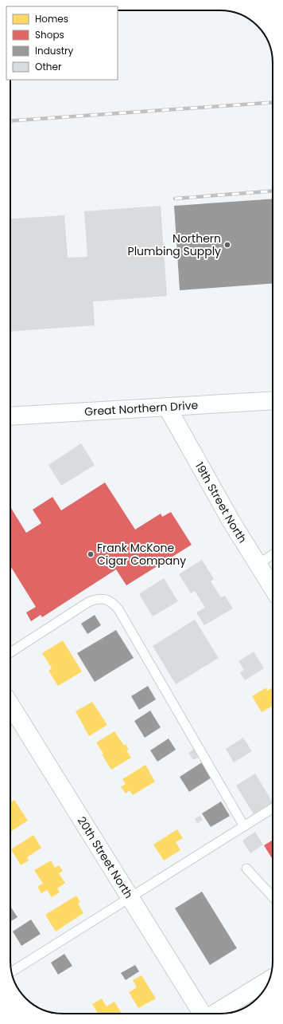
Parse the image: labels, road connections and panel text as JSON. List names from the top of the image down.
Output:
{
  "streets": {
    "street": ["Great Northern Drive", "19th Street North", "20th Street North"]
  },
  "crossings": [
    ["Great Northern Drive", "19th Street North"]
  ],
  "places": ["Northern Plumbing Supply", "Frank McKone Cigar Company"],
  "legend": [
    "Homes",
    "Shops",
    "Industry",
    "Other"
  ]
}
